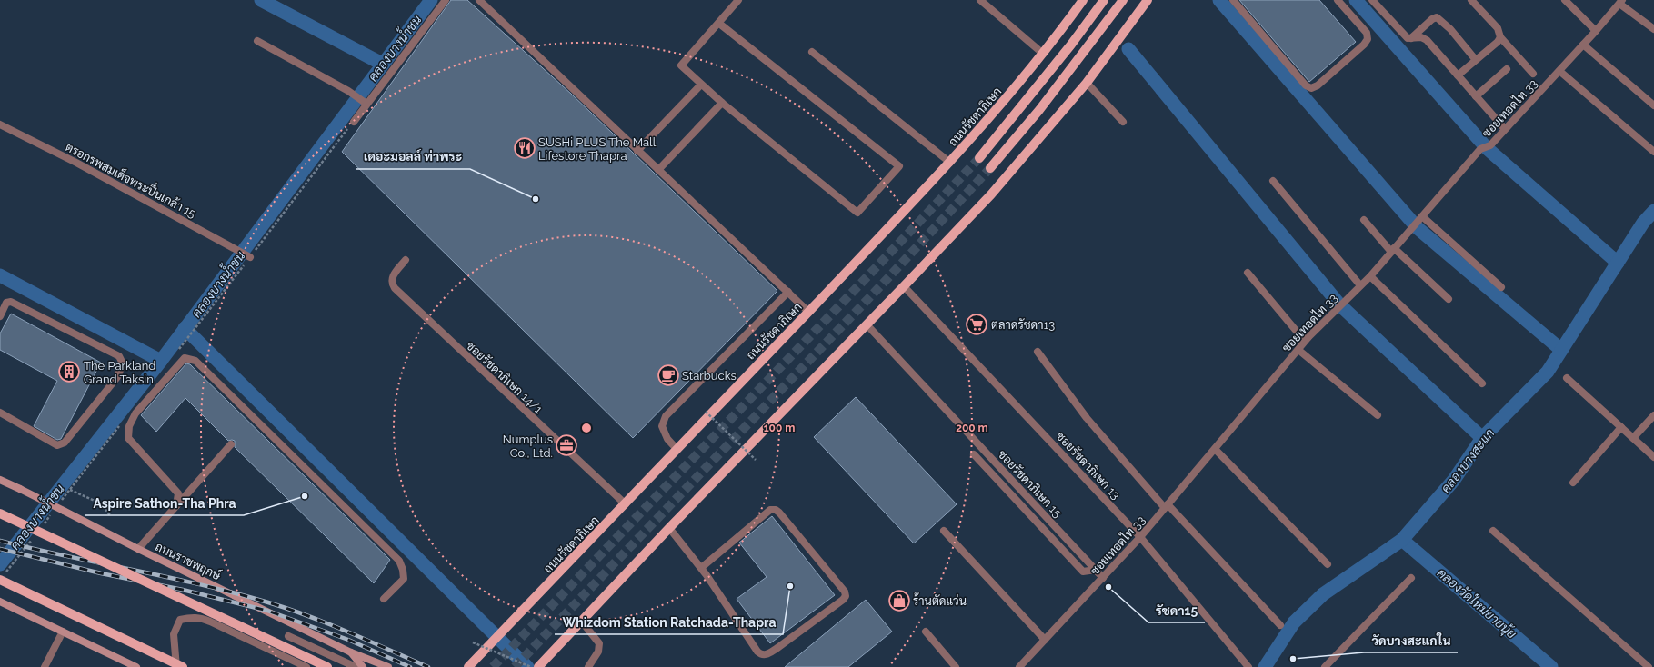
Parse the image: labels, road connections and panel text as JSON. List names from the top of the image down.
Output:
{
  "streets": {
    "main road": ["ถนนรัชดาภิเษก", "ถนนราชพฤกษ์"],
    "street": [
      "ซอยเทอดไท 33",
      "ตรอกรพสมเด็จพระปื่นเกล้า 15",
      "ซอยรัชดาภิเษก 14/1",
      "ซอยรัชดาภิเษก 13",
      "ซอยรัชดาภิเษก 15"
    ]
  },
  "crossings": [
    ["ซอยเทอดไท 33", "ซอยรัชดาภิเษก 13"],
    ["ซอยเทอดไท 33", "ซอยรัชดาภิเษก 15"],
    ["ถนนรัชดาภิเษก", "ซอยรัชดาภิเษก 14/1"]
  ],
  "water": ["คลองบางน้ำชน", "คลองบางสะแก", "คลองวัดใหม่ยายนุ้ย"],
  "places": {
    "restaurant": ["SUSHi PLUS The Mall Lifestore Thapra"],
    "other": [
      "เดอะมอลล์ ท่าพระ",
      "Aspire Sathon-Tha Phra",
      "Whizdom Station Ratchada-Thapra",
      "รัชดา15",
      "วัดบางสะแกใน"
    ],
    "supermarket": ["ตลาดรัชดา13"],
    "building": ["The Parkland Grand Taksin"],
    "cafe": ["Starbucks"],
    "office": ["Numplus Co., Ltd."],
    "shop": ["ร้านตัดแว่น"]
  },
  "rings": ["100 m", "200 m"]
}
